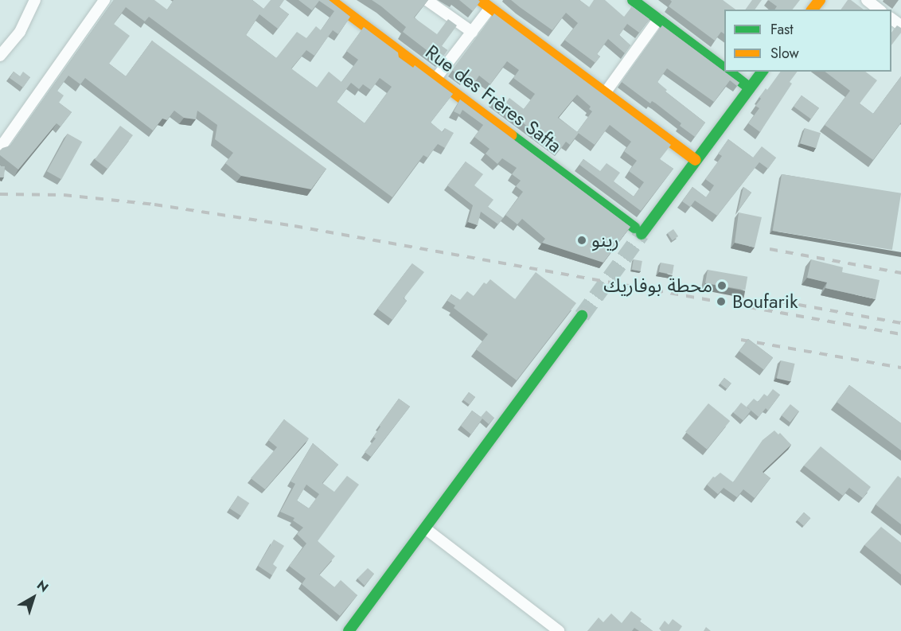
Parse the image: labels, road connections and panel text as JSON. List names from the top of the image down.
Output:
{
  "streets": {
    "main road": ["Rue des Frères Safta"]
  },
  "places": ["رينو", "محطة بوفاريك", "Boufarik"],
  "legend": ["Fast", "Slow"],
  "north": "top right"
}
